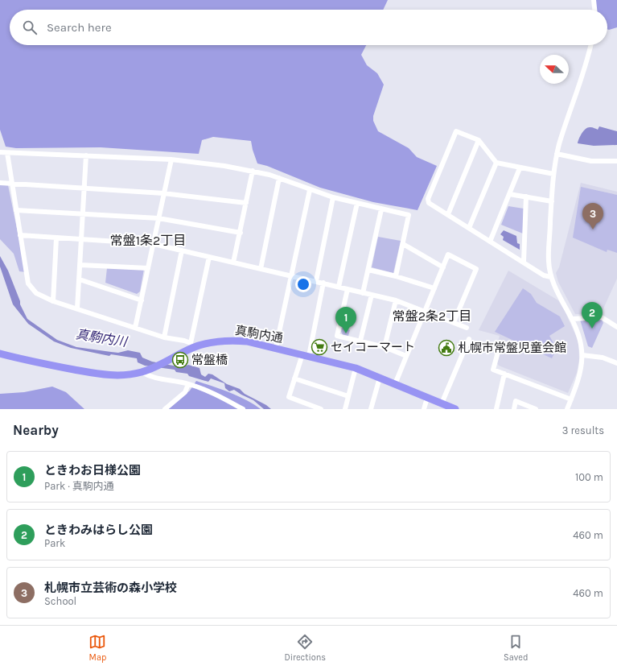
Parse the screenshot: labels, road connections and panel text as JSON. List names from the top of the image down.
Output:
{
  "streets": {
    "highway": ["真駒内通"]
  },
  "districts": ["常盤1条2丁目", "常盤2条2丁目"],
  "water": ["真駒内川"],
  "places": {
    "supermarket": ["セイコーマート"],
    "public building": ["札幌市常盤児童会館"],
    "bus stop": ["常盤橋"]
  },
  "north": "left",
  "page": {
    "search": "Search here",
    "pins": ["3", "2", "1"],
    "heading": ["Nearby", "3 results"],
    "list": [
      {
        "mark": "1",
        "name": "ときわお日様公園",
        "note": "Park · 真駒内通",
        "value": "100 m"
      },
      {
        "mark": "2",
        "name": "ときわみはらし公園",
        "note": "Park",
        "value": "460 m"
      },
      {
        "mark": "3",
        "name": "札幌市立芸術の森小学校",
        "note": "School",
        "value": "460 m"
      }
    ],
    "nav": ["Map", "Directions", "Saved"]
  }
}
